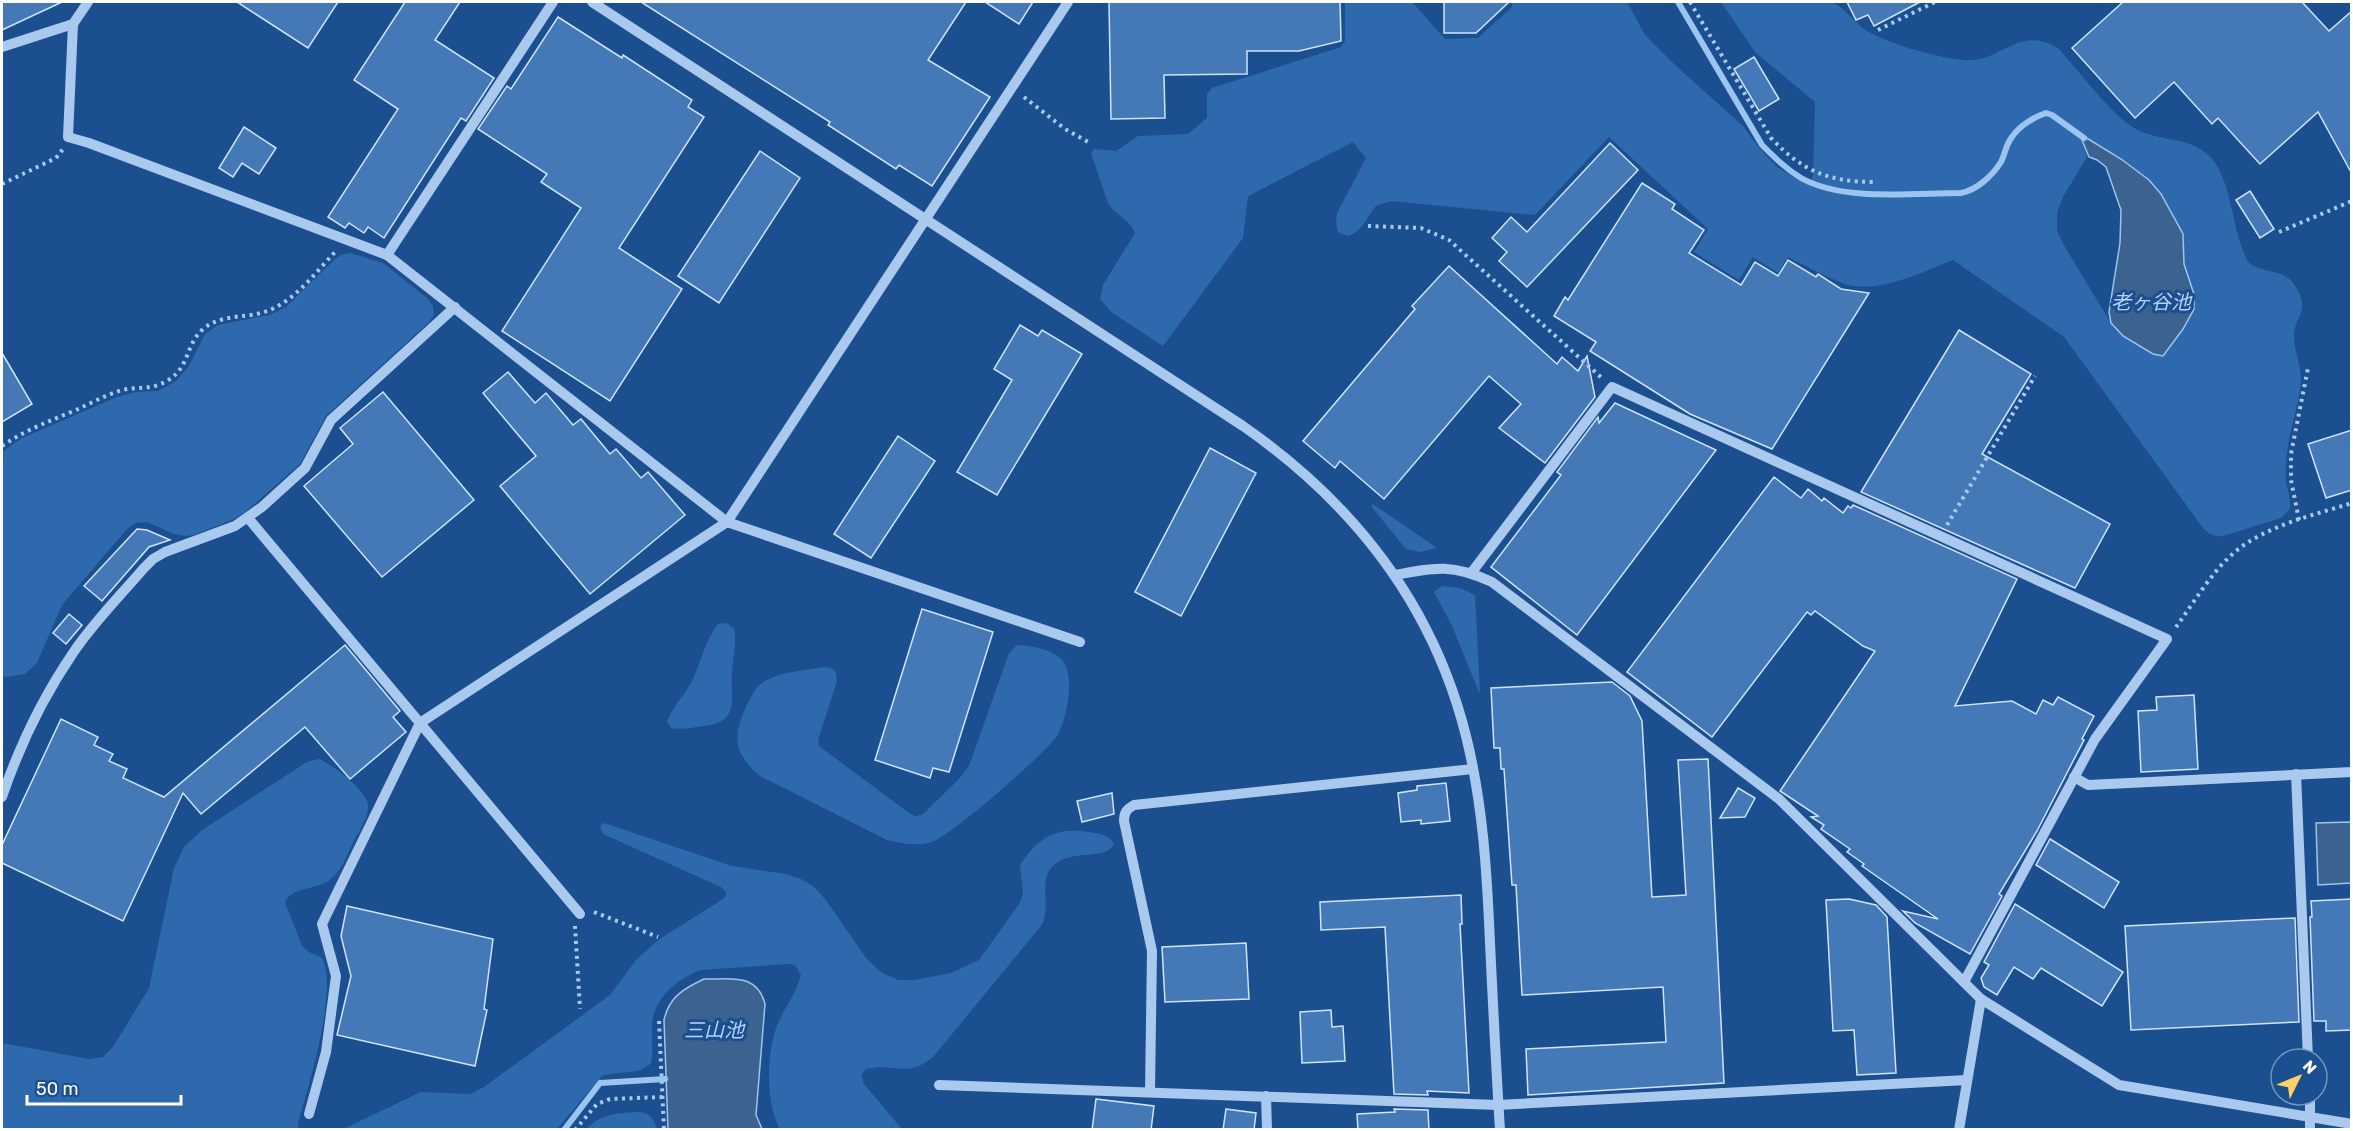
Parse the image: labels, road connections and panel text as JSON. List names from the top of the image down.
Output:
{
  "water": ["老ヶ谷池", "三山池"],
  "scale_bar": "50 m",
  "north": "top right"
}
